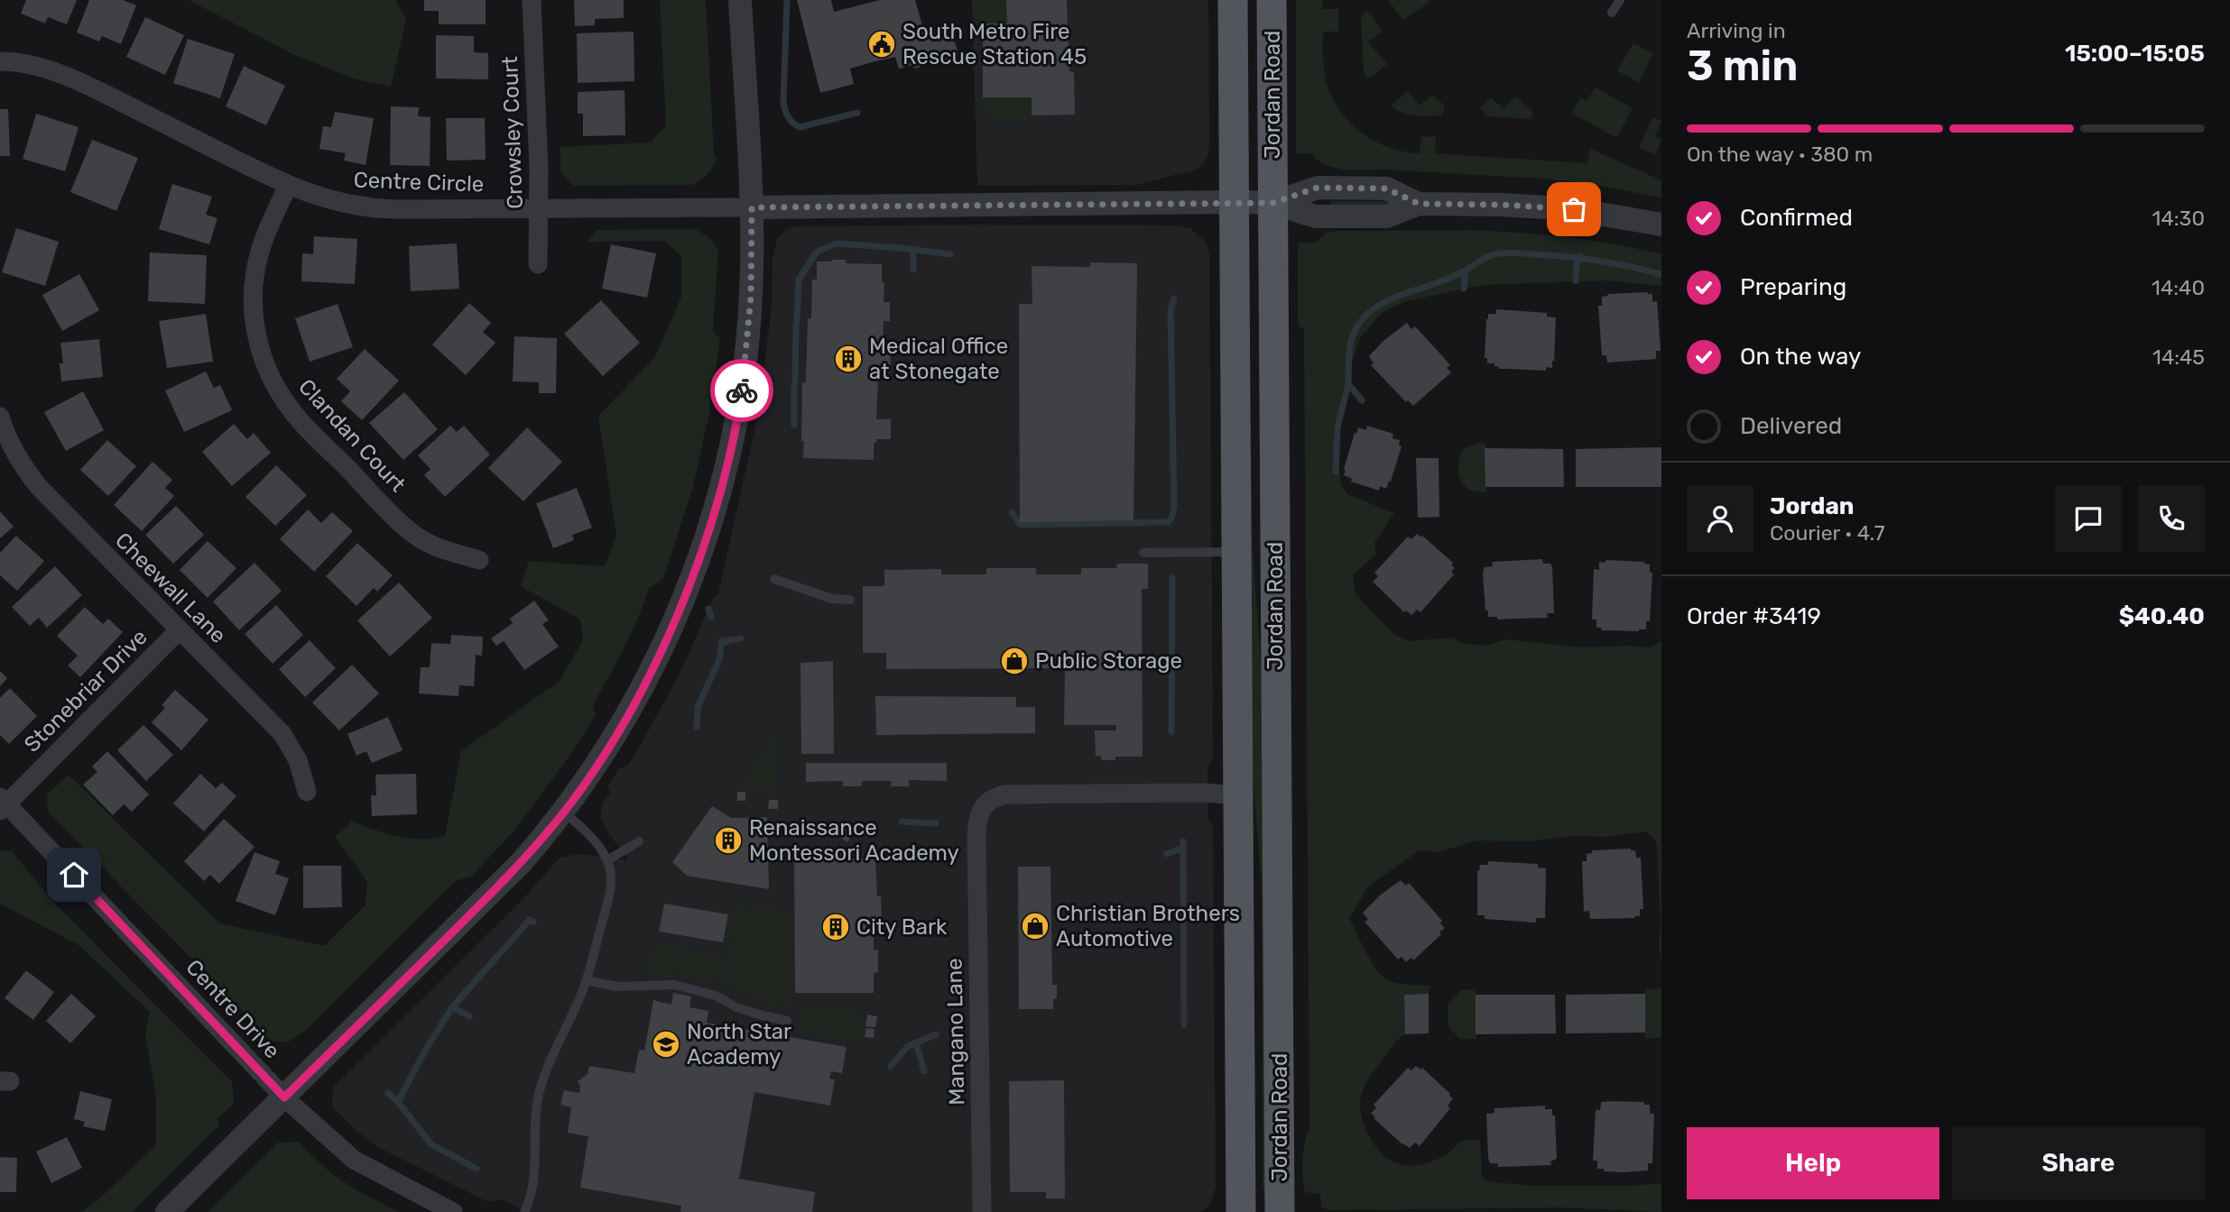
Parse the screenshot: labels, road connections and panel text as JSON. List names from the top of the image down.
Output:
{
  "streets": {
    "main road": ["Jordan Road"],
    "street": [
      "Crowsley Court",
      "Centre Circle",
      "Clandan Court",
      "Cheewall Lane",
      "Stonebriar Drive",
      "Centre Drive",
      "Mangano Lane"
    ]
  },
  "crossings": [
    ["Jordan Road", "Mangano Lane"],
    ["Crowsley Court", "Centre Circle"],
    ["Centre Circle", "Clandan Court"],
    ["Cheewall Lane", "Stonebriar Drive"],
    ["Stonebriar Drive", "Centre Drive"]
  ],
  "places": {
    "public building": ["South Metro Fire Rescue Station 45"],
    "building": ["Medical Office at Stonegate", "Renaissance Montessori Academy", "City Bark"],
    "shop": ["Public Storage", "Christian Brothers Automotive"],
    "school or university": ["North Star Academy"]
  },
  "page": {
    "heading": ["3 min", "Arriving in", "15:00–15:05"],
    "panel": [
      "Jordan",
      "Courier · 4.7",
      "Order #3419",
      "$40.40"
    ],
    "bar": "On the way · 380 m",
    "list": [
      ["Confirmed", "14:30"],
      ["Preparing", "14:40"],
      ["On the way", "14:45"],
      "Delivered"
    ],
    "buttons": ["Help", "Share"]
  }
}
